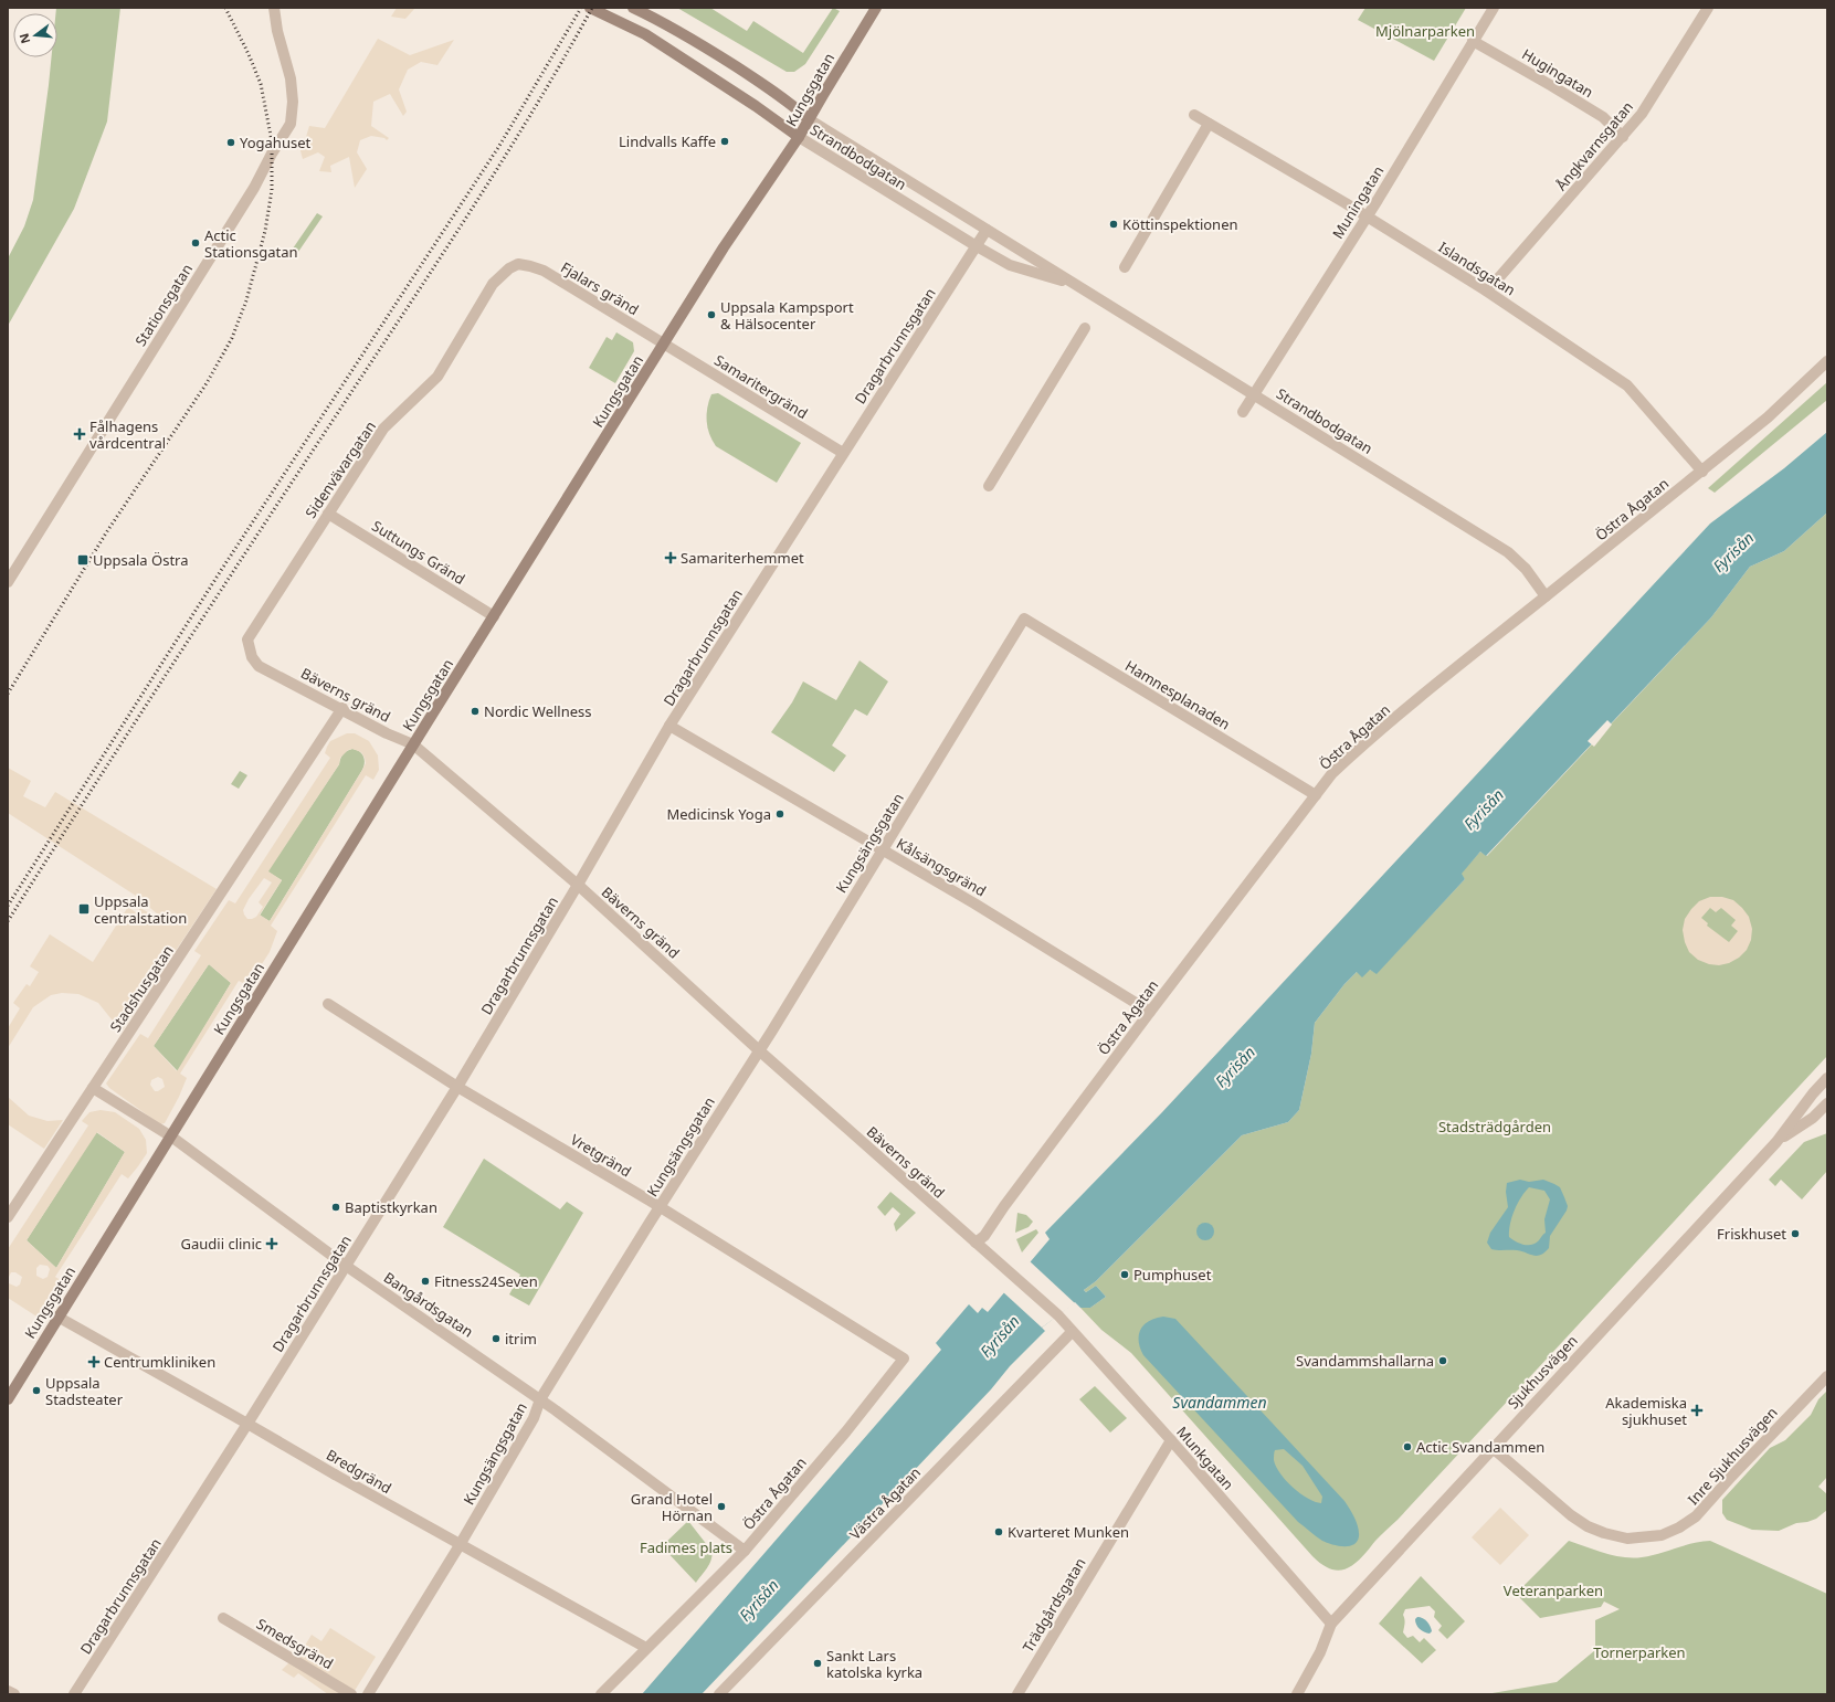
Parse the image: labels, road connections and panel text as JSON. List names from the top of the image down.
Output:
{
  "streets": {
    "main road": ["Kungsgatan", "Strandbodgatan"],
    "street": [
      "Hugingatan",
      "Ångkvarnsgatan",
      "Muningatan",
      "Islandsgatan",
      "Fjalars gränd",
      "Stationsgatan",
      "Dragarbrunnsgatan",
      "Samaritergränd",
      "Sidenvävargatan",
      "Östra Ågatan",
      "Suttungs Gränd",
      "Bäverns gränd",
      "Hamnesplanaden",
      "Kungsängsgatan",
      "Kålsängsgränd",
      "Stadshusgatan",
      "Vretgränd",
      "Bangårdsgatan",
      "Sjukhusvägen",
      "Inre Sjukhusvägen",
      "Munkgatan",
      "Bredgränd",
      "Västra Ågatan",
      "Trädgårdsgatan",
      "Smedsgränd"
    ]
  },
  "crossings": [
    ["Hugingatan", "Ångkvarnsgatan"],
    ["Hugingatan", "Muningatan"],
    ["Kungsgatan", "Strandbodgatan"],
    ["Kungsgatan", "Fjalars gränd"],
    ["Kungsgatan", "Samaritergränd"],
    ["Kungsgatan", "Suttungs Gränd"],
    ["Kungsgatan", "Bäverns gränd"],
    ["Kungsgatan", "Bangårdsgatan"],
    ["Kungsgatan", "Bredgränd"],
    ["Ångkvarnsgatan", "Islandsgatan"],
    ["Strandbodgatan", "Muningatan"],
    ["Strandbodgatan", "Dragarbrunnsgatan"],
    ["Strandbodgatan", "Östra Ågatan"],
    ["Muningatan", "Islandsgatan"],
    ["Islandsgatan", "Östra Ågatan"],
    ["Fjalars gränd", "Samaritergränd"],
    ["Fjalars gränd", "Sidenvävargatan"],
    ["Dragarbrunnsgatan", "Samaritergränd"],
    ["Dragarbrunnsgatan", "Bäverns gränd"],
    ["Dragarbrunnsgatan", "Kålsängsgränd"],
    ["Dragarbrunnsgatan", "Vretgränd"],
    ["Dragarbrunnsgatan", "Bangårdsgatan"],
    ["Dragarbrunnsgatan", "Bredgränd"],
    ["Sidenvävargatan", "Suttungs Gränd"],
    ["Sidenvävargatan", "Bäverns gränd"],
    ["Östra Ågatan", "Bäverns gränd"],
    ["Östra Ågatan", "Hamnesplanaden"],
    ["Östra Ågatan", "Kålsängsgränd"],
    ["Östra Ågatan", "Vretgränd"],
    ["Östra Ågatan", "Bangårdsgatan"],
    ["Östra Ågatan", "Bredgränd"],
    ["Bäverns gränd", "Kungsängsgatan"],
    ["Bäverns gränd", "Stadshusgatan"],
    ["Bäverns gränd", "Munkgatan"],
    ["Hamnesplanaden", "Kungsängsgatan"],
    ["Kungsängsgatan", "Kålsängsgränd"],
    ["Kungsängsgatan", "Vretgränd"],
    ["Kungsängsgatan", "Bangårdsgatan"],
    ["Kungsängsgatan", "Bredgränd"],
    ["Stadshusgatan", "Bangårdsgatan"],
    ["Sjukhusvägen", "Inre Sjukhusvägen"],
    ["Sjukhusvägen", "Munkgatan"],
    ["Munkgatan", "Västra Ågatan"],
    ["Munkgatan", "Trädgårdsgatan"]
  ],
  "water": ["Fyrisån", "Svandammen"],
  "parks": [
    "Mjölnarparken",
    "Stadsträdgården",
    "Fadimes plats",
    "Veteranparken",
    "Tornerparken"
  ],
  "places": {
    "other": [
      "Lindvalls Kaffe",
      "Yogahuset",
      "Köttinspektionen",
      "Actic Stationsgatan",
      "Uppsala Kampsport & Hälsocenter",
      "Nordic Wellness",
      "Medicinsk Yoga",
      "Baptistkyrkan",
      "Friskhuset",
      "Pumphuset",
      "Fitness24Seven",
      "itrim",
      "Svandammshallarna",
      "Uppsala Stadsteater",
      "Actic Svandammen",
      "Grand Hotel Hörnan",
      "Kvarteret Munken",
      "Sankt Lars katolska kyrka"
    ],
    "health": [
      "Fålhagens vårdcentral",
      "Samariterhemmet",
      "Gaudii clinic",
      "Centrumkliniken",
      "Akademiska sjukhuset"
    ],
    "transit": ["Uppsala Östra", "Uppsala centralstation"]
  },
  "north": "left"
}
